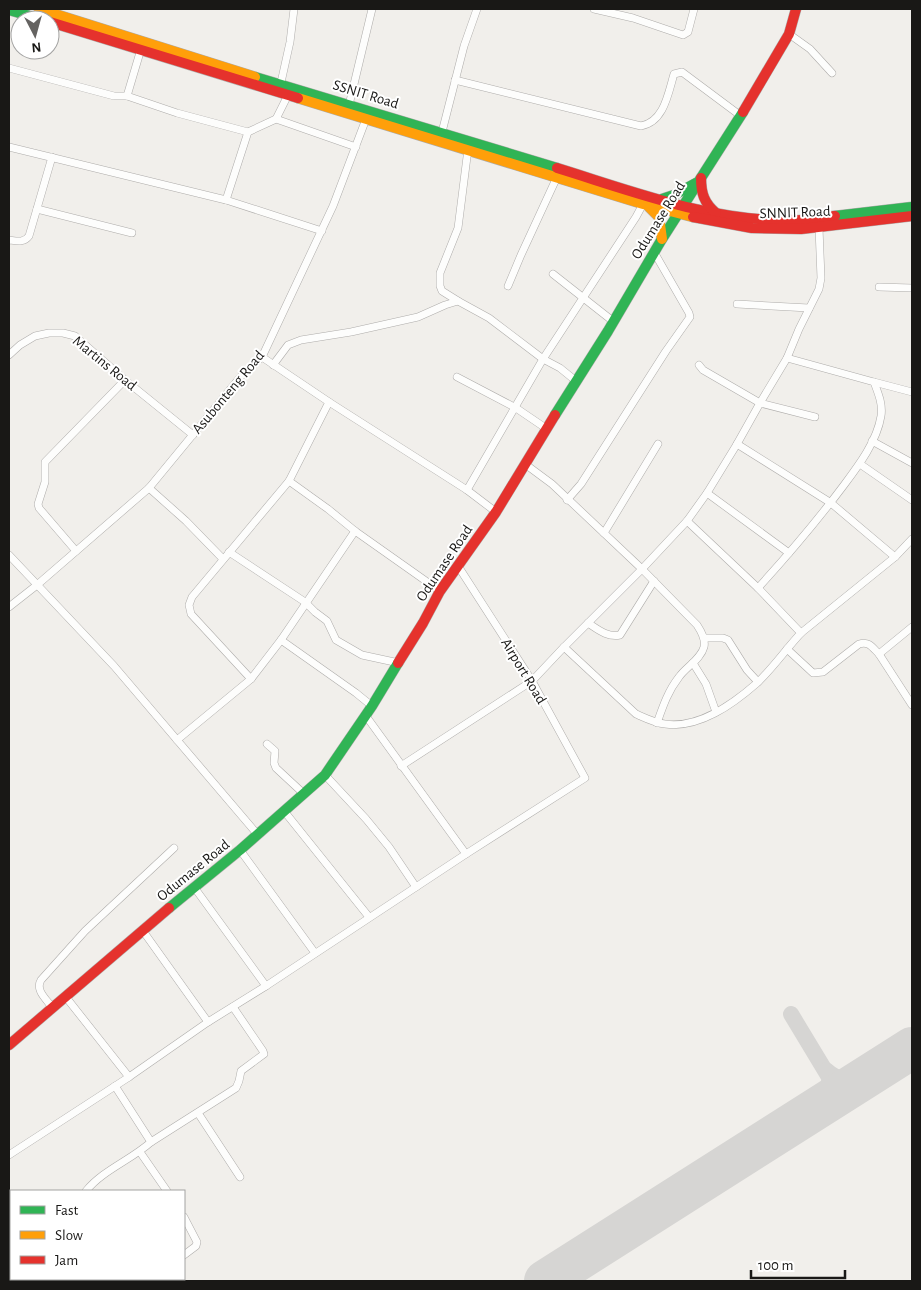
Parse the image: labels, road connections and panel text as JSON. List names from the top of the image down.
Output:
{
  "streets": {
    "street": [
      "SSNIT Road",
      "SNNIT Road",
      "Odumase Road",
      "Martins Road",
      "Asubonteng Road",
      "Airport Road"
    ]
  },
  "crossings": [
    ["SSNIT Road", "SNNIT Road"],
    ["SSNIT Road", "Odumase Road"],
    ["SSNIT Road", "Asubonteng Road"],
    ["SNNIT Road", "Odumase Road"],
    ["Odumase Road", "Airport Road"],
    ["Martins Road", "Asubonteng Road"]
  ],
  "legend": ["Fast", "Slow", "Jam"],
  "scale_bar": "100 m",
  "north": "bottom"
}
